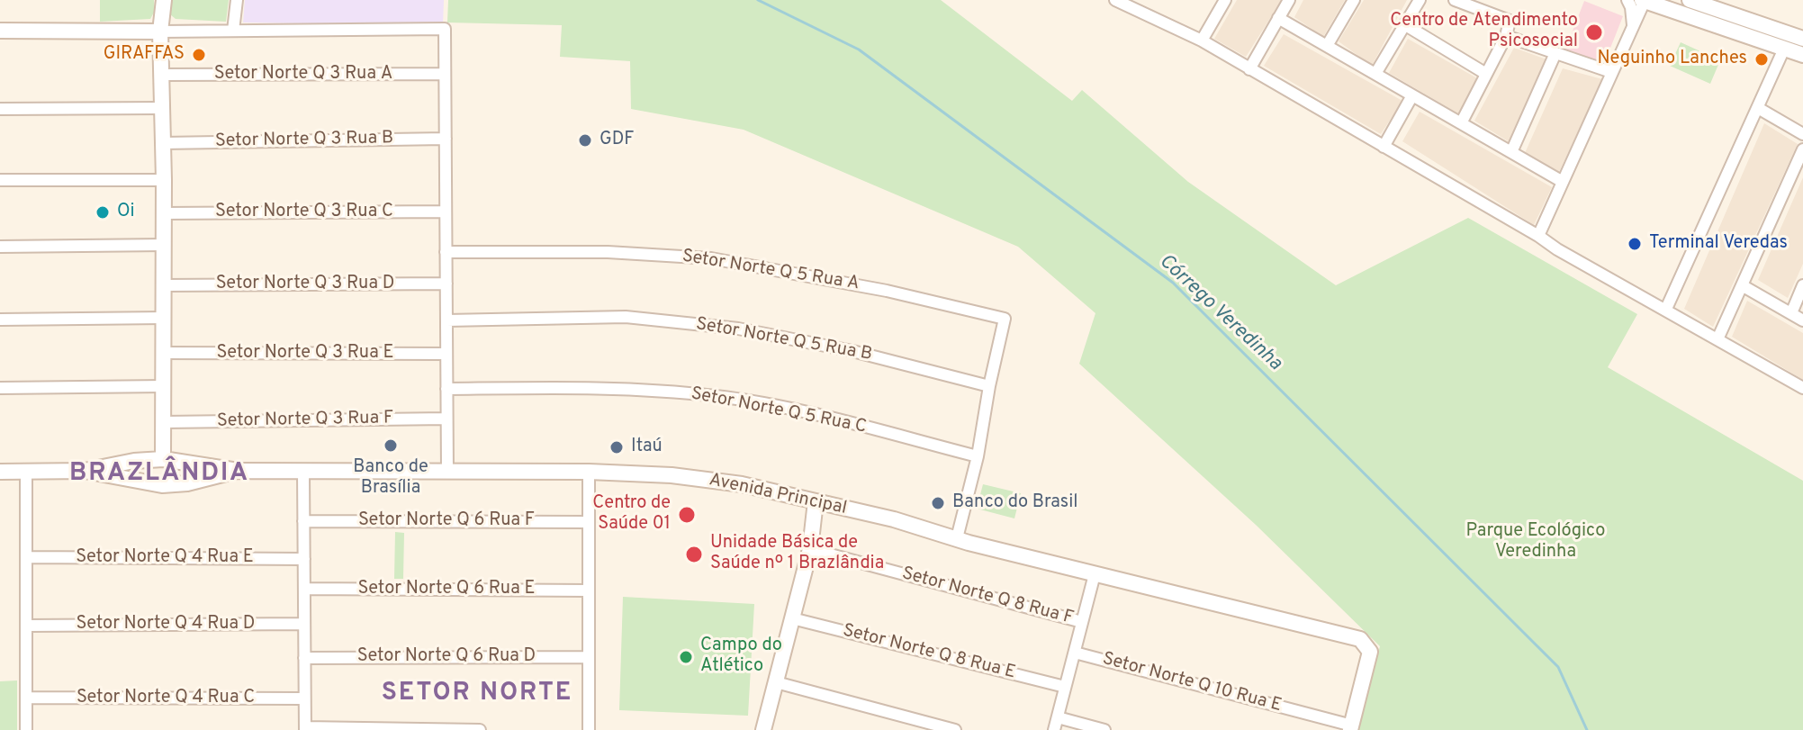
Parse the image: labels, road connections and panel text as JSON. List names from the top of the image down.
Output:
{
  "streets": {
    "street": [
      "Setor Norte Q 3 Rua A",
      "Setor Norte Q 3 Rua B",
      "Setor Norte Q 3 Rua C",
      "Setor Norte Q 5 Rua A",
      "Setor Norte Q 3 Rua D",
      "Setor Norte Q 5 Rua B",
      "Setor Norte Q 3 Rua E",
      "Setor Norte Q 5 Rua C",
      "Setor Norte Q 3 Rua F",
      "Avenida Principal",
      "Setor Norte Q 6 Rua F",
      "Setor Norte Q 4 Rua E",
      "Setor Norte Q 6 Rua E",
      "Setor Norte Q 8 Rua F",
      "Setor Norte Q 4 Rua D",
      "Setor Norte Q 8 Rua E",
      "Setor Norte Q 6 Rua D",
      "Setor Norte Q 10 Rua E",
      "Setor Norte Q 4 Rua C"
    ]
  },
  "crossings": [
    ["Setor Norte Q 5 Rua A", "Setor Norte Q 5 Rua B"],
    ["Avenida Principal", "Setor Norte Q 10 Rua E"]
  ],
  "districts": ["BRAZLÂNDIA", "SETOR NORTE"],
  "water": ["Córrego Veredinha"],
  "parks": ["Parque Ecológico Veredinha"],
  "places": [
    "Centro de Atendimento Psicosocial",
    "GIRAFFAS",
    "Neguinho Lanches",
    "GDF",
    "Oi",
    "Terminal Veredas",
    "Banco de Brasília",
    "Itaú",
    "Banco do Brasil",
    "Centro de Saúde 01",
    "Unidade Básica de Saúde nº 1 Brazlândia",
    "Campo do Atlético"
  ]
}
